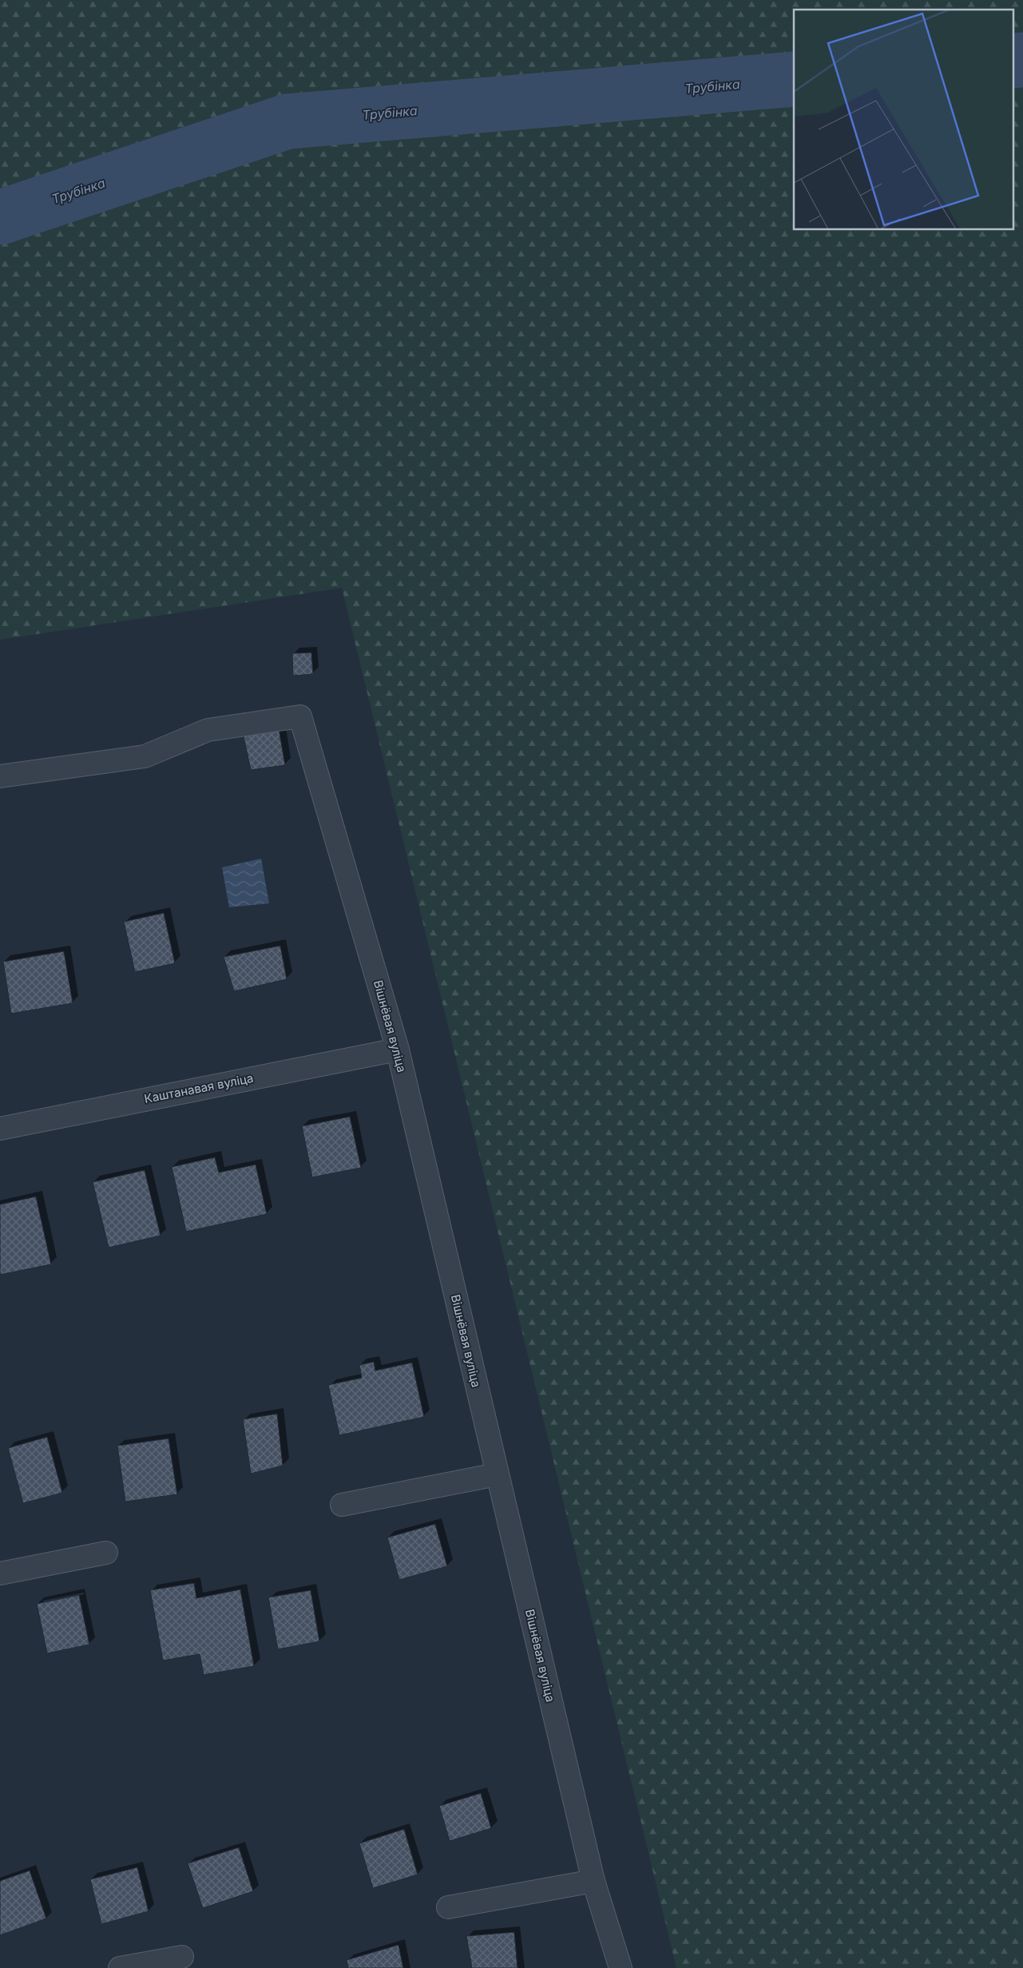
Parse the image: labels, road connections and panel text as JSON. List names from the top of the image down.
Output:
{
  "streets": {
    "street": ["Вішнёвая вуліца", "Каштанавая вуліца"]
  },
  "crossings": [
    ["Вішнёвая вуліца", "Каштанавая вуліца"]
  ],
  "water": ["Трубінка"]
}
